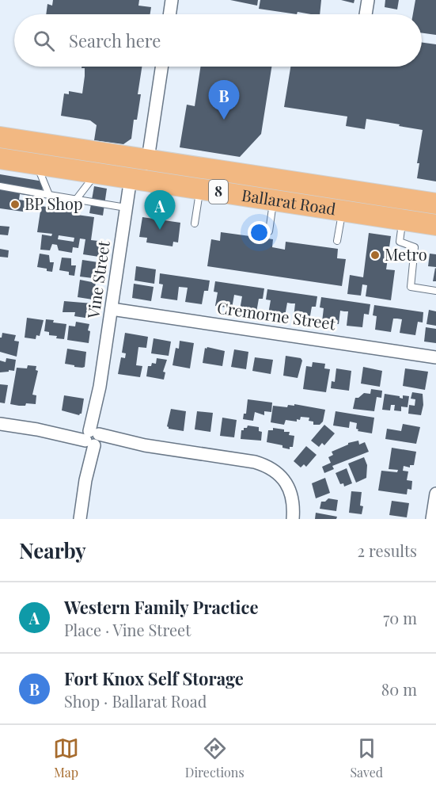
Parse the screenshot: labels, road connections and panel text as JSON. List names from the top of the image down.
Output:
{
  "streets": {
    "highway": ["8", "Ballarat Road"],
    "street": ["Vine Street", "Cremorne Street"]
  },
  "crossings": [
    ["Ballarat Road", "Vine Street"],
    ["Vine Street", "Cremorne Street"]
  ],
  "places": ["BP Shop", "Metro"],
  "page": {
    "search": "Search here",
    "pins": ["B", "A"],
    "heading": ["Nearby", "2 results"],
    "list": [
      {
        "mark": "A",
        "name": "Western Family Practice",
        "note": "Place · Vine Street",
        "value": "70 m"
      },
      {
        "mark": "B",
        "name": "Fort Knox Self Storage",
        "note": "Shop · Ballarat Road",
        "value": "80 m"
      }
    ],
    "nav": ["Map", "Directions", "Saved"]
  }
}
